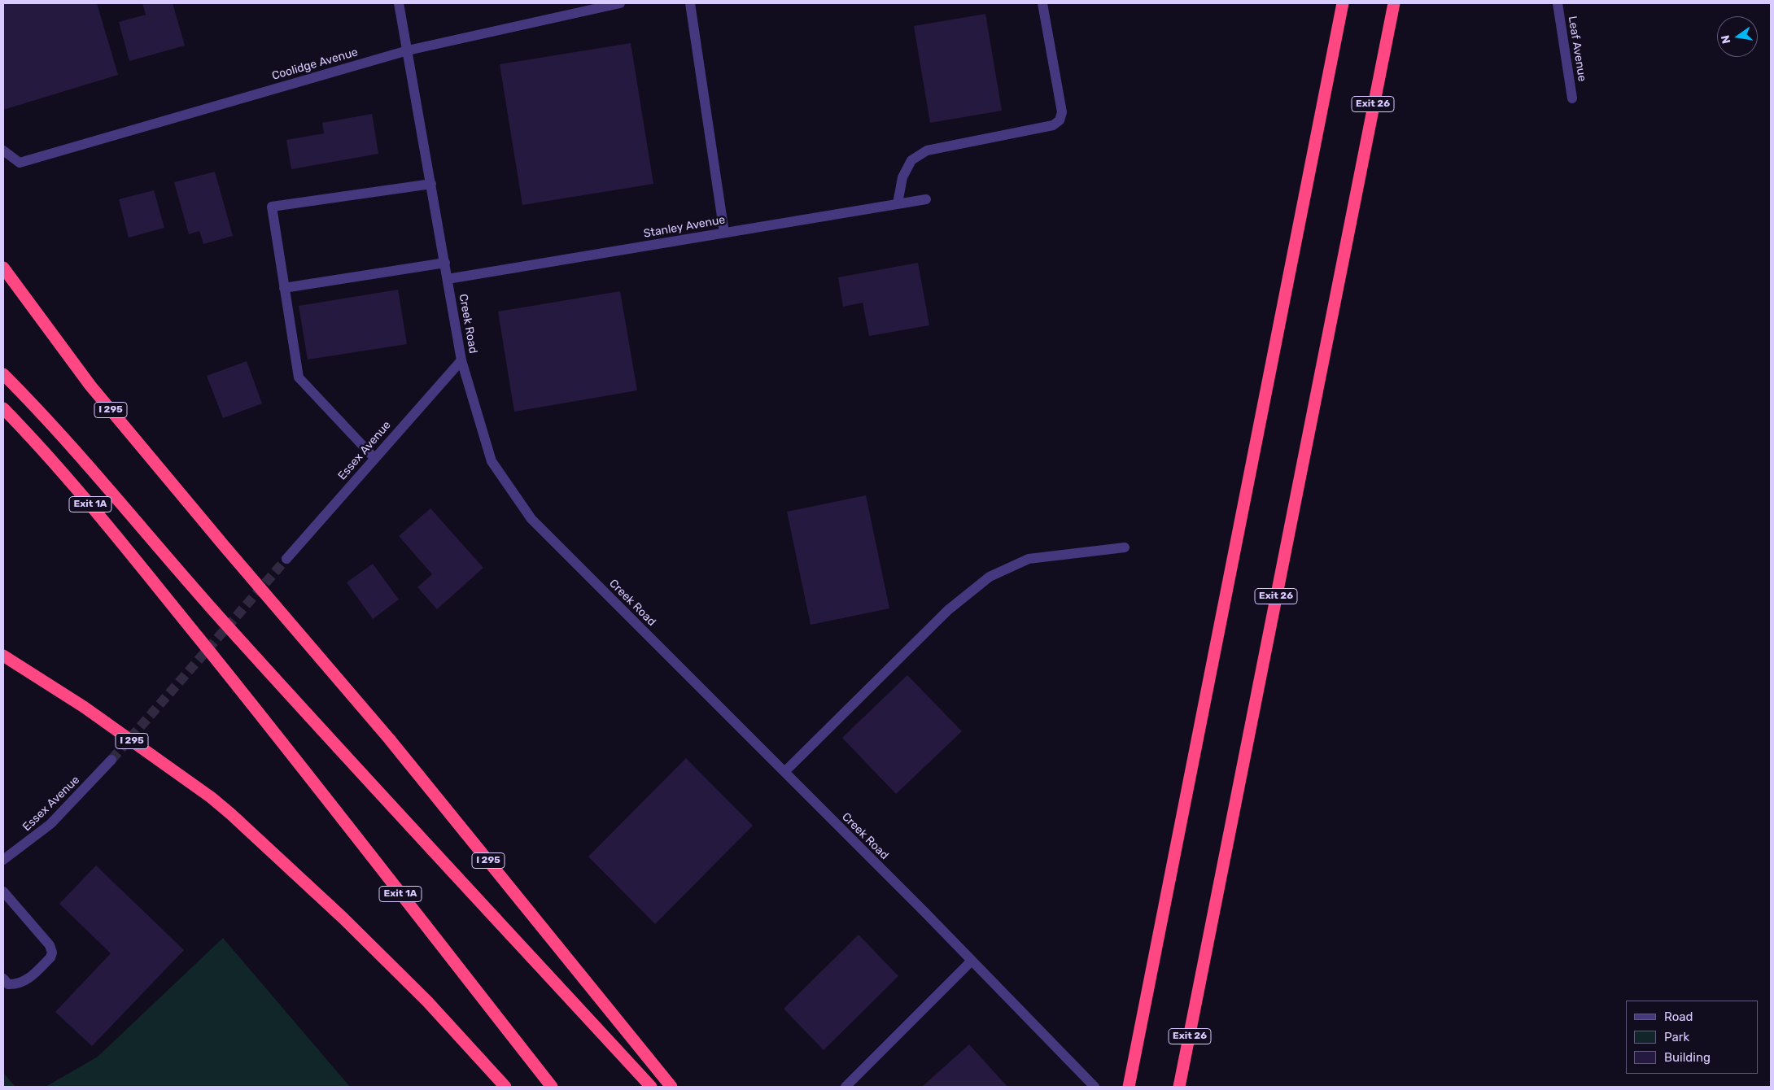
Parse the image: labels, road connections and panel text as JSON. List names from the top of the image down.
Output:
{
  "streets": {
    "highway": ["Exit 26", "I 295", "Exit 1A"],
    "street": [
      "Leaf Avenue",
      "Coolidge Avenue",
      "Stanley Avenue",
      "Creek Road",
      "Essex Avenue"
    ]
  },
  "crossings": [
    ["Coolidge Avenue", "Creek Road"],
    ["Stanley Avenue", "Creek Road"],
    ["Creek Road", "Essex Avenue"]
  ],
  "legend": ["Road", "Park", "Building"],
  "north": "left"
}
